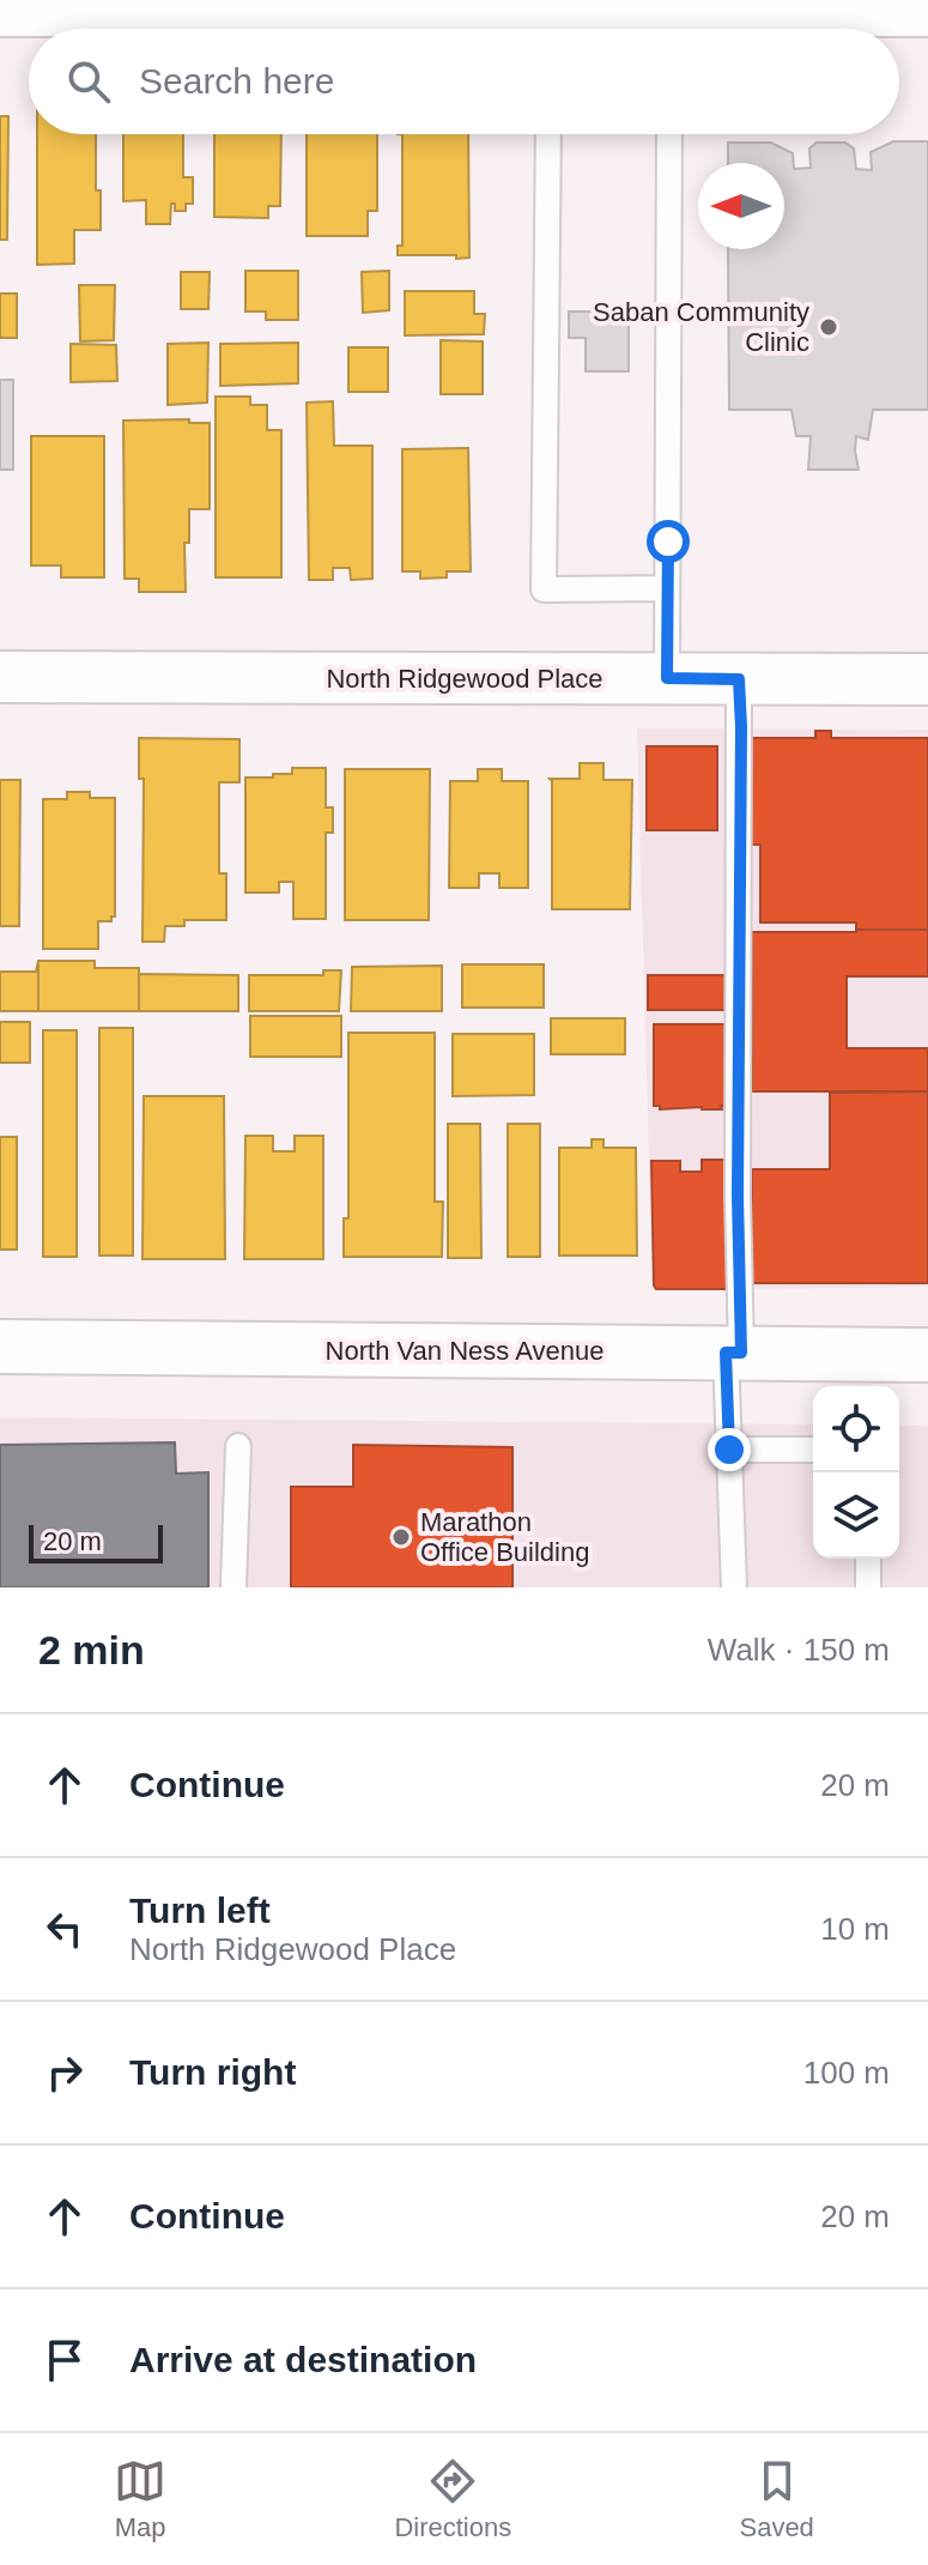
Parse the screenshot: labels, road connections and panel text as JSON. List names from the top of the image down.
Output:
{
  "streets": {
    "street": ["North Ridgewood Place", "North Van Ness Avenue"]
  },
  "places": ["Saban Community Clinic", "Marathon Office Building"],
  "scale_bar": "20 m",
  "north": "left",
  "page": {
    "search": "Search here",
    "scale": "20 m",
    "heading": ["2 min", "Walk · 150 m"],
    "list": [
      ["Continue", "20 m"],
      ["Turn left", "North Ridgewood Place", "10 m"],
      ["Turn right", "100 m"],
      ["Continue", "20 m"],
      "Arrive at destination"
    ],
    "nav": ["Map", "Directions", "Saved"]
  }
}
